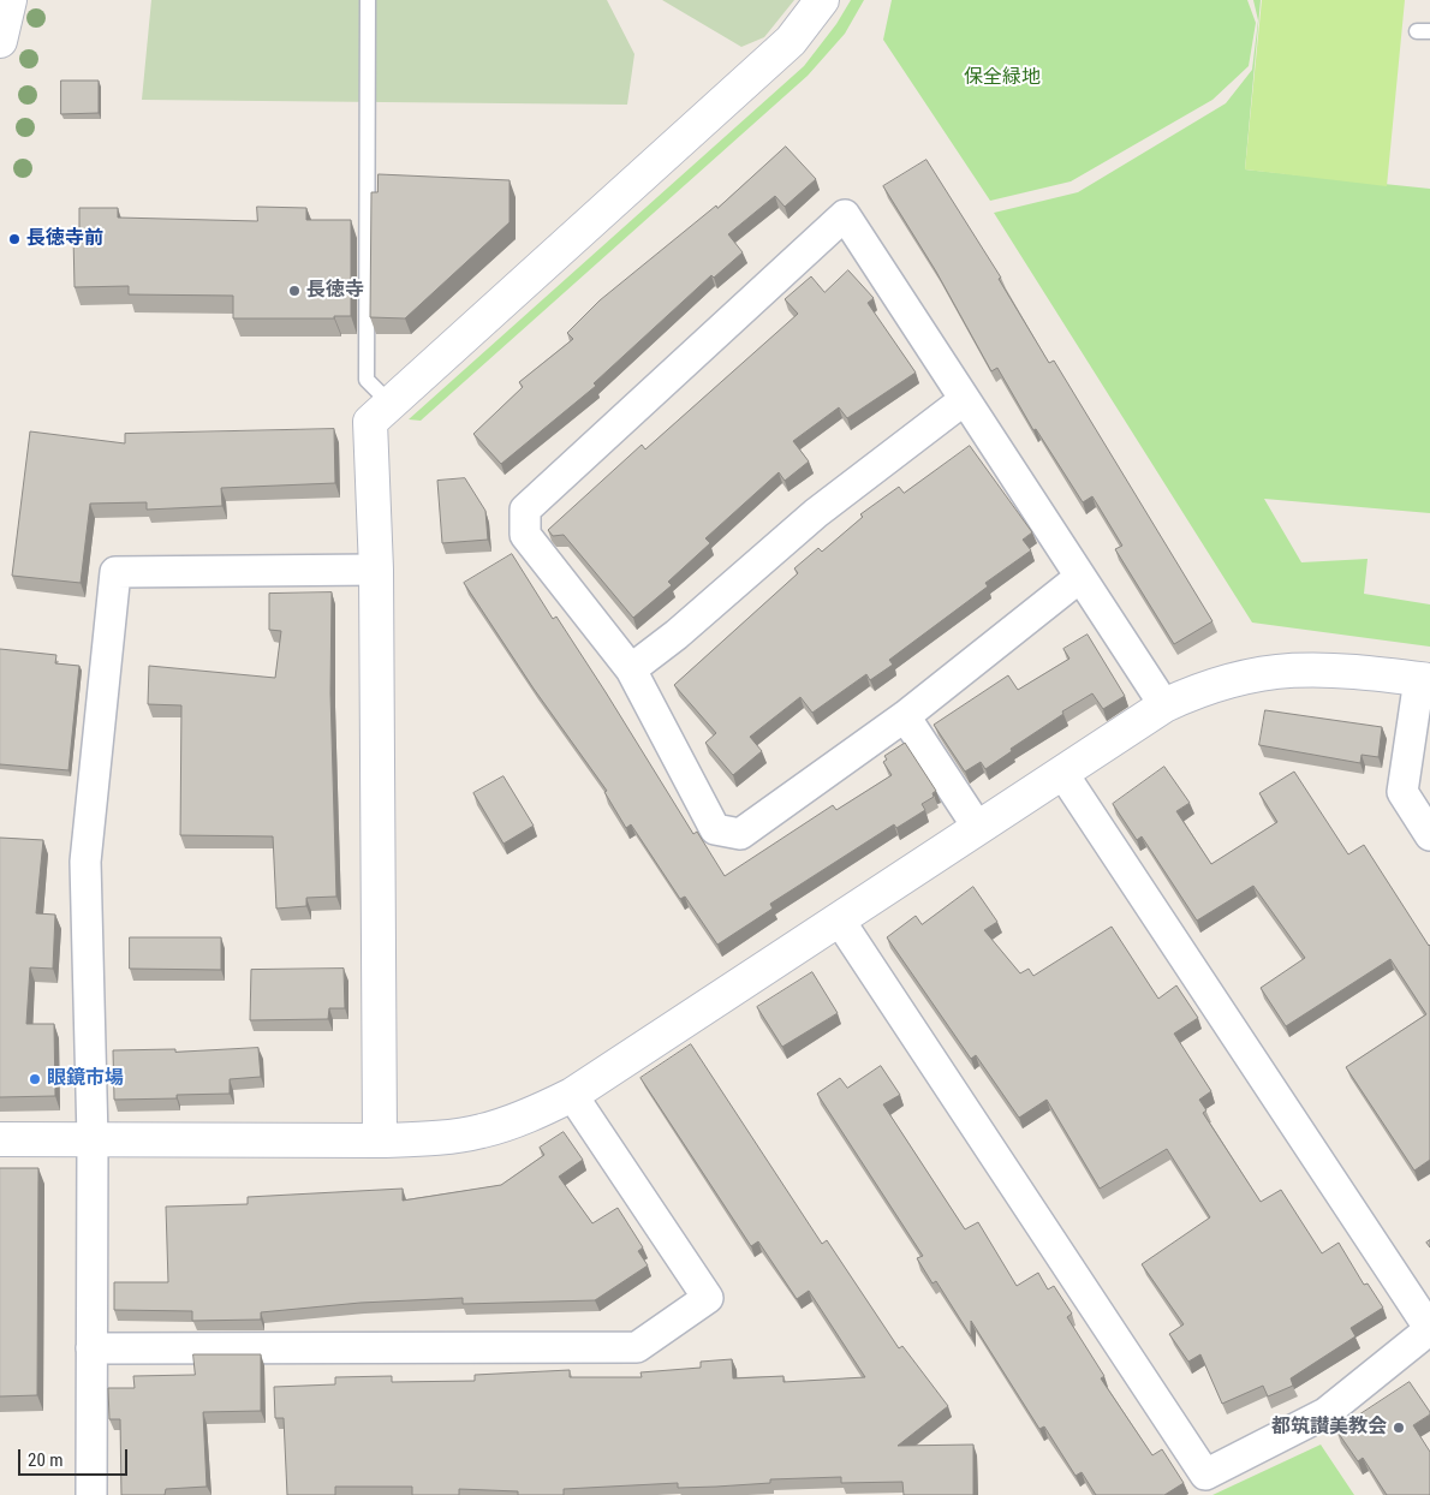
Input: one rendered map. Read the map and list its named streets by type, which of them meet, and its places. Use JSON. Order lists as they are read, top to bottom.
{
  "parks": ["保全緑地"],
  "places": [
    "長徳寺前",
    "長徳寺",
    "眼鏡市場",
    "都筑讃美教会"
  ],
  "scale_bar": "20 m"
}
